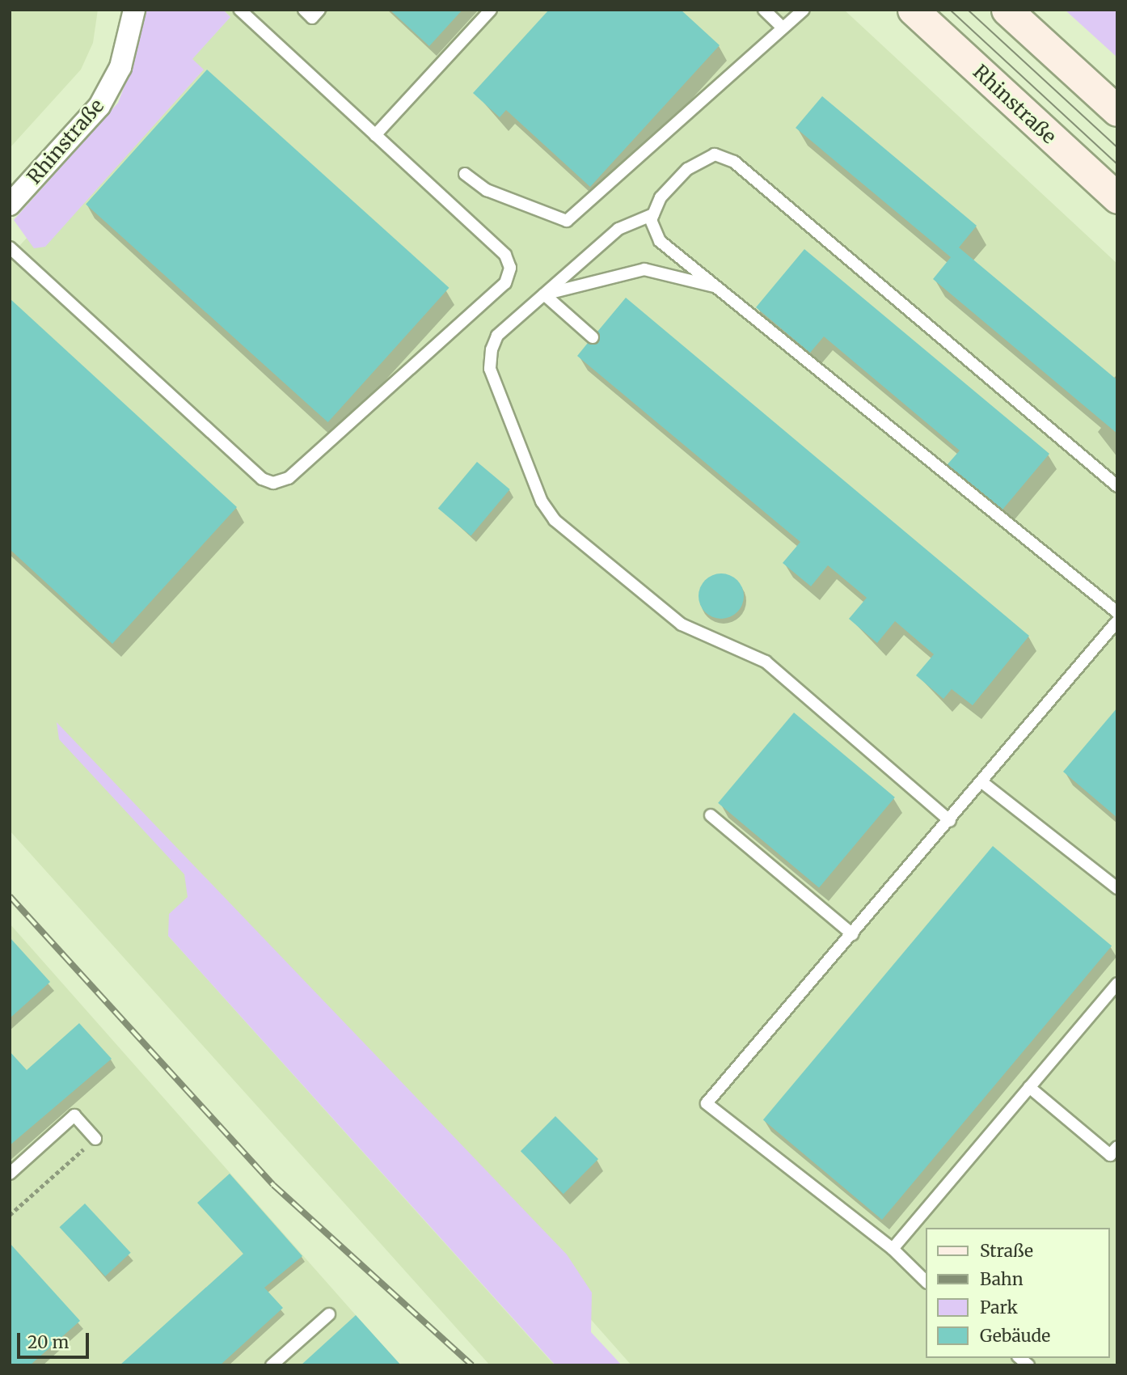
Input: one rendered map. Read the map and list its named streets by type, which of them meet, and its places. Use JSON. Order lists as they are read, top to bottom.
{
  "streets": {
    "main road": ["Rhinstraße"]
  },
  "legend": [
    "Straße",
    "Bahn",
    "Park",
    "Gebäude"
  ],
  "scale_bar": "20 m"
}
